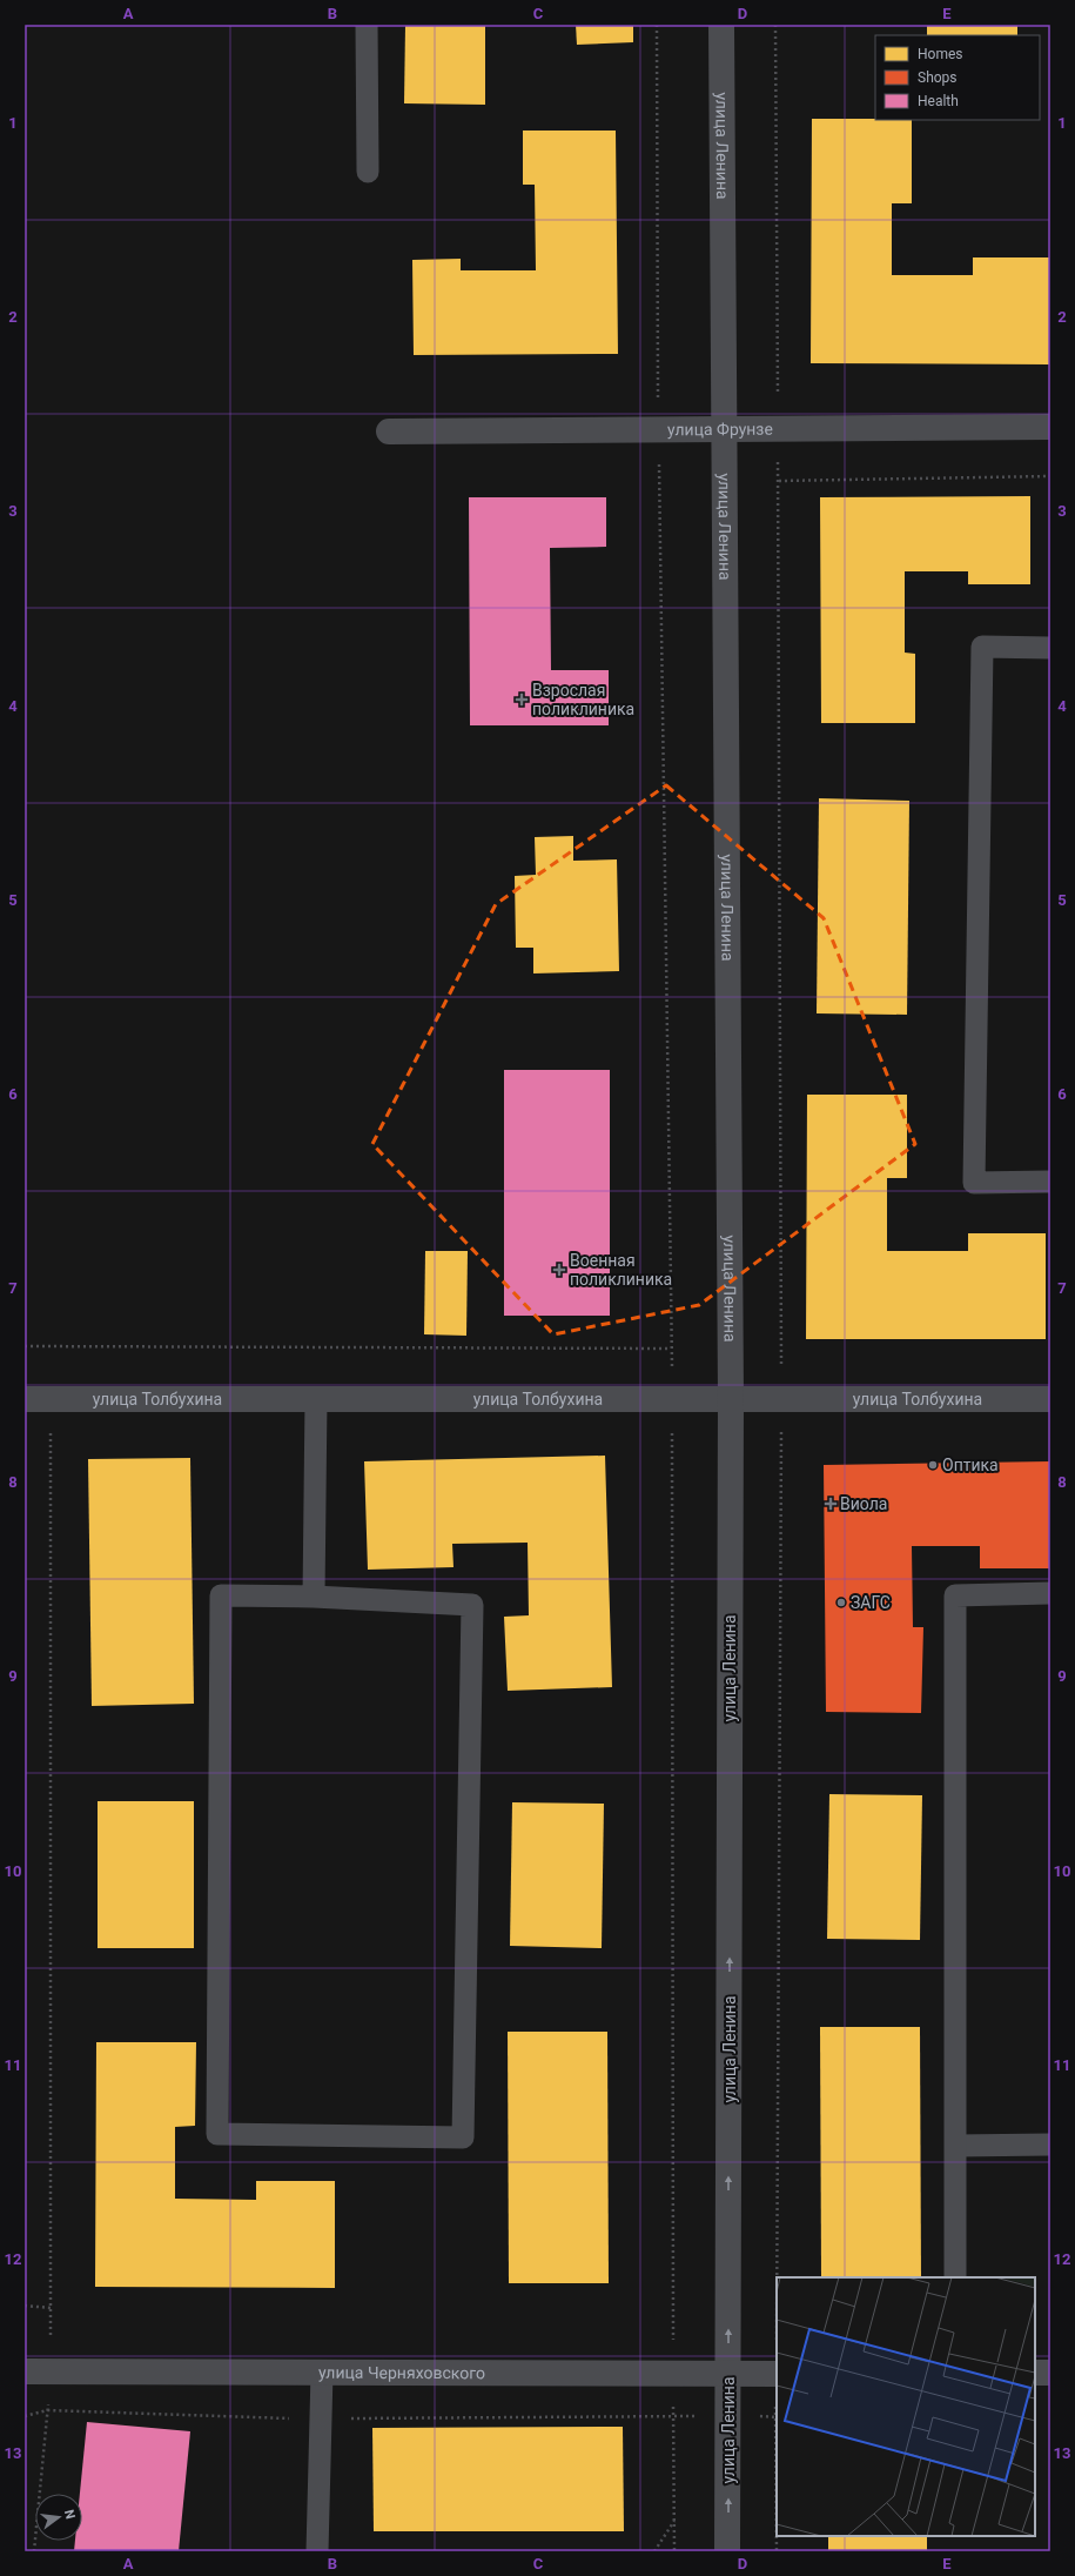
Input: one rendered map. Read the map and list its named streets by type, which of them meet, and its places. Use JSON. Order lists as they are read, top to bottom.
{
  "streets": {
    "street": [
      "улица Ленина",
      "улица Фрунзе",
      "улица Толбухина",
      "улица Черняховского"
    ]
  },
  "crossings": [
    ["улица Ленина", "улица Фрунзе"],
    ["улица Ленина", "улица Толбухина"],
    ["улица Ленина", "улица Черняховского"]
  ],
  "one_way": ["улица Ленина"],
  "places": {
    "health": ["Взрослая поликлиника", "Военная поликлиника", "Виола"],
    "other": ["Оптика", "ЗАГС"]
  },
  "legend": ["Homes", "Shops", "Health"],
  "north": "right",
  "grid": {
    "columns": [
      "A",
      "B",
      "C",
      "D",
      "E"
    ],
    "rows": [
      "1",
      "2",
      "3",
      "4",
      "5",
      "6",
      "7",
      "8",
      "9",
      "10",
      "11",
      "12",
      "13"
    ]
  }
}
